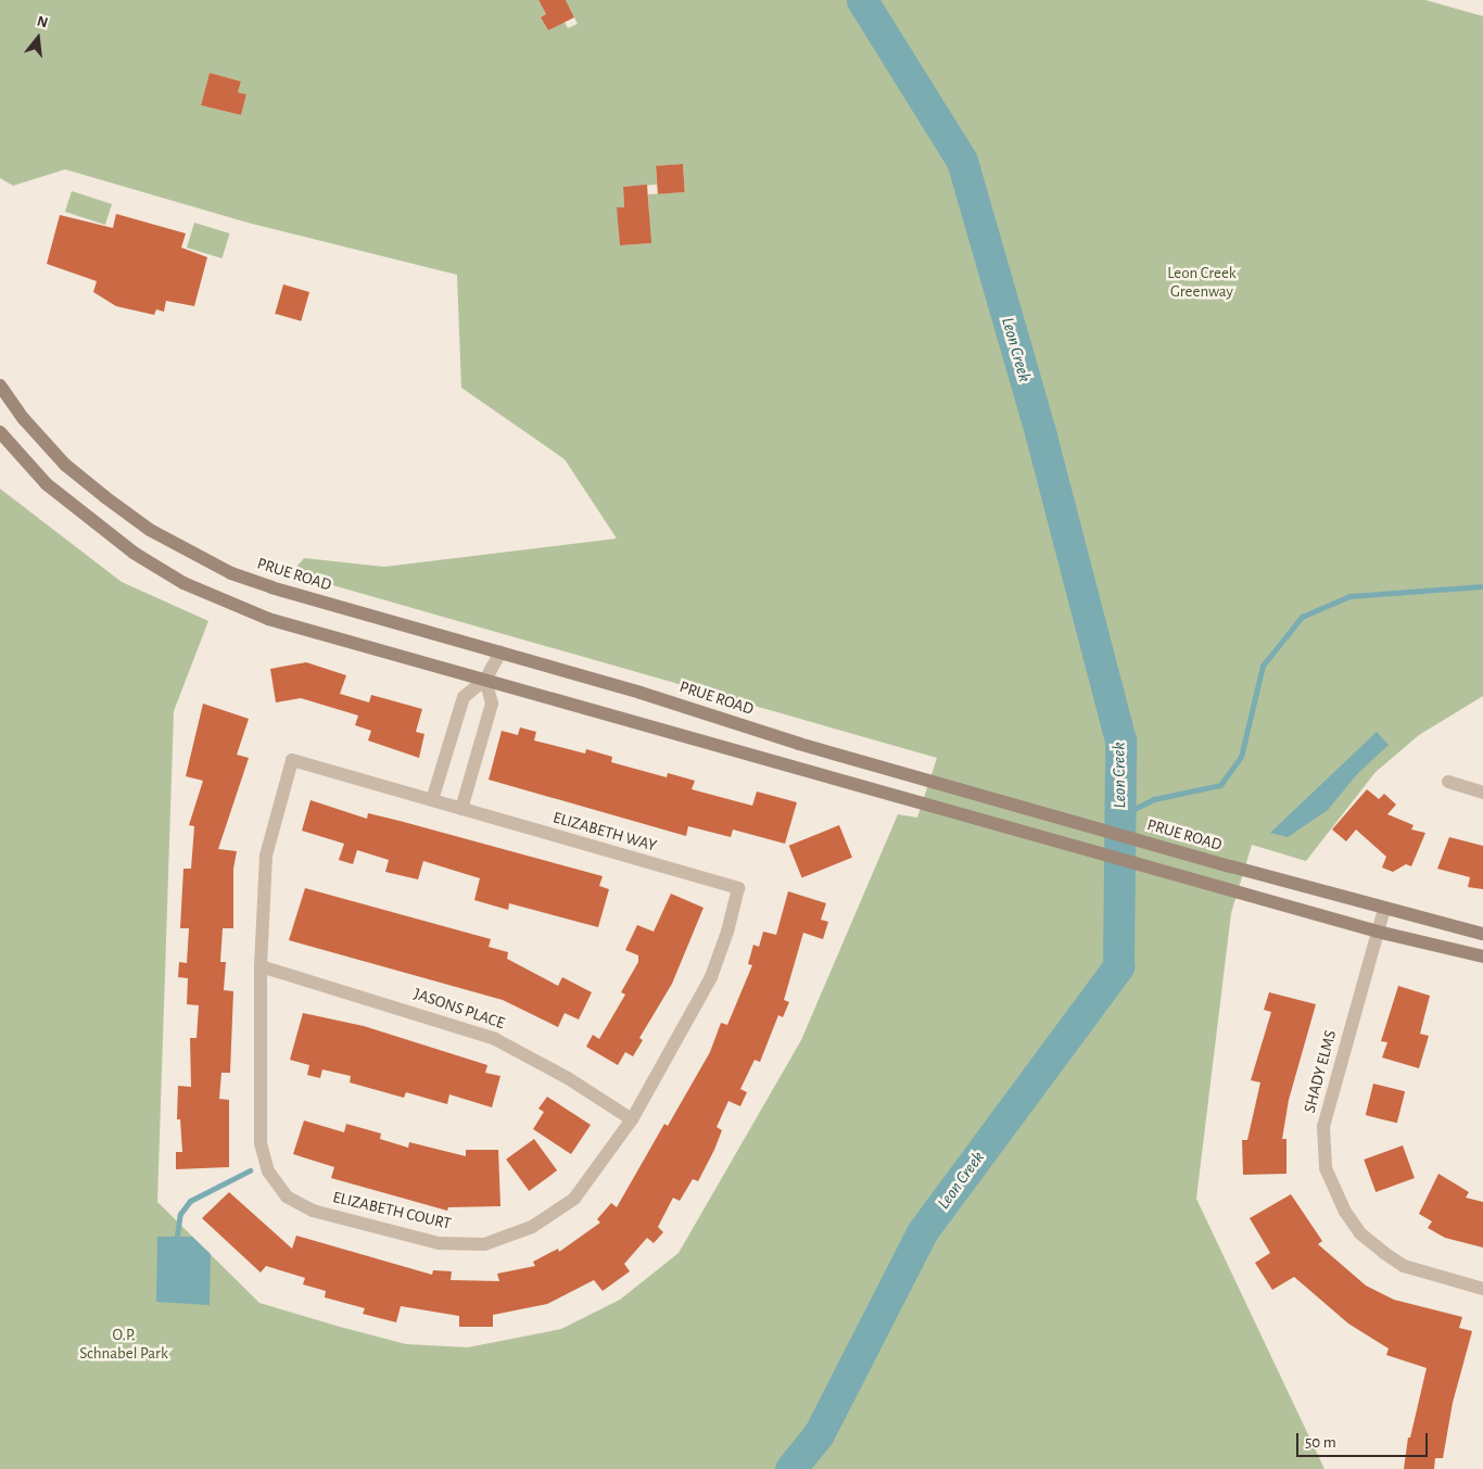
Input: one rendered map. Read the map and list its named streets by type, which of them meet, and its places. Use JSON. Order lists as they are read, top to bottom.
{
  "streets": {
    "main road": ["PRUE ROAD"],
    "street": [
      "ELIZABETH WAY",
      "JASONS PLACE",
      "SHADY ELMS",
      "ELIZABETH COURT"
    ]
  },
  "crossings": [
    ["PRUE ROAD", "SHADY ELMS"],
    ["ELIZABETH WAY", "ELIZABETH COURT"],
    ["JASONS PLACE", "ELIZABETH COURT"]
  ],
  "water": ["Leon Creek"],
  "parks": ["Leon Creek Greenway", "O.P. Schnabel Park"],
  "scale_bar": "50 m",
  "north": "top"
}
